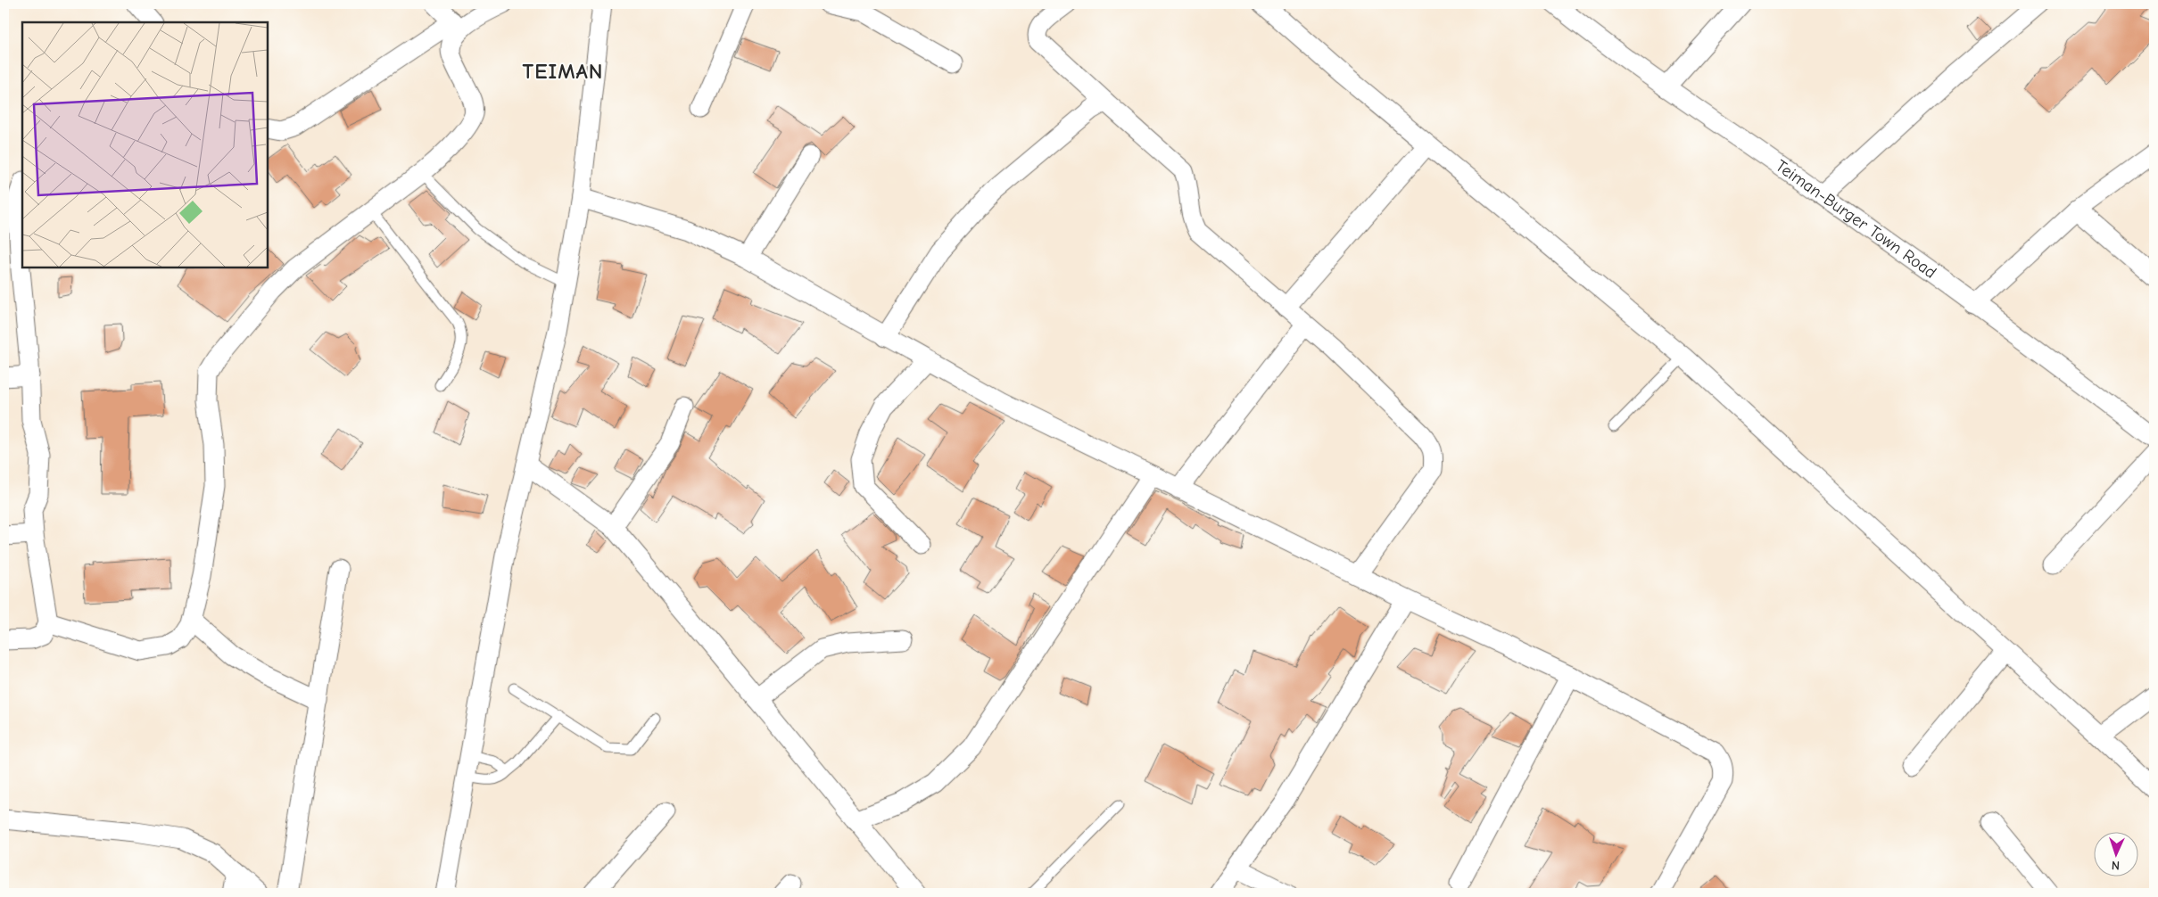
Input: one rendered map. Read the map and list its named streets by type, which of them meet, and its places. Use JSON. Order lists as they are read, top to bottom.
{
  "streets": {
    "street": ["Teiman-Burger Town Road"]
  },
  "districts": ["TEIMAN"],
  "north": "bottom"
}
